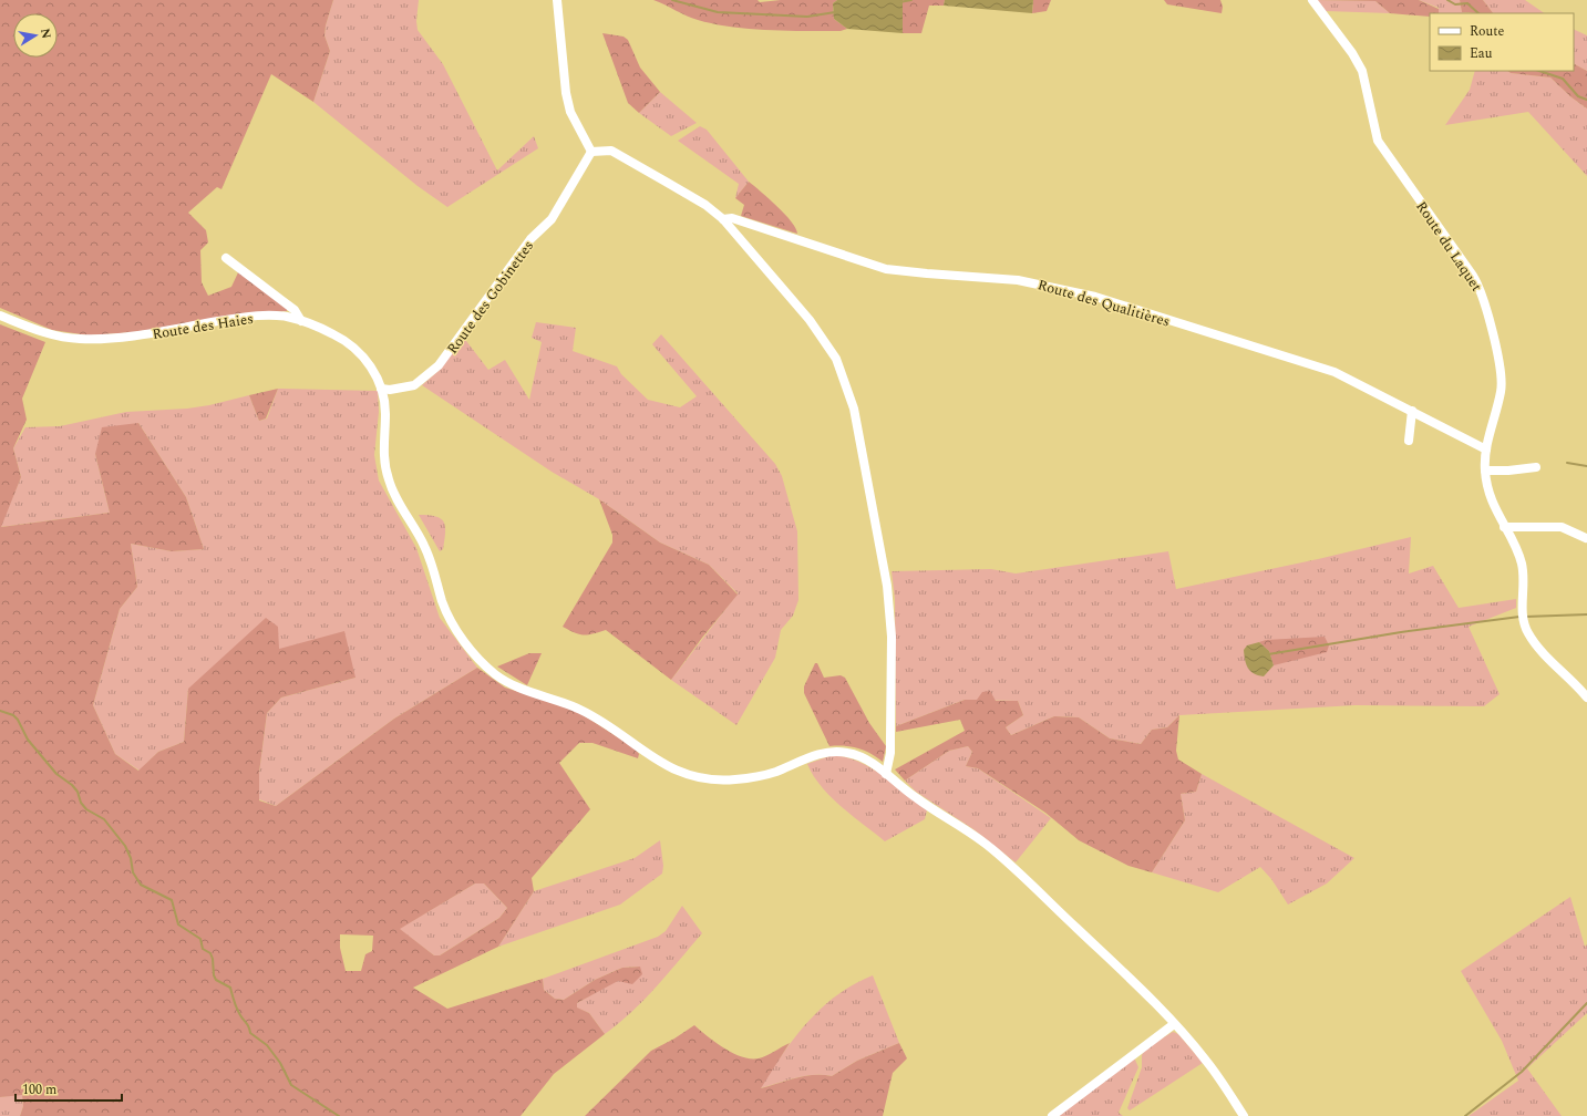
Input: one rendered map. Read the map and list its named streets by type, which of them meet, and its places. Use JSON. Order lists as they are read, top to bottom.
{
  "streets": {
    "street": [
      "Route du Laquet",
      "Route des Gobinettes",
      "Route des Qualitières",
      "Route des Haies"
    ]
  },
  "crossings": [
    ["Route du Laquet", "Route des Qualitières"],
    ["Route des Gobinettes", "Route des Qualitières"],
    ["Route des Gobinettes", "Route des Haies"]
  ],
  "legend": ["Route", "Eau"],
  "scale_bar": "100 m",
  "north": "right"
}
